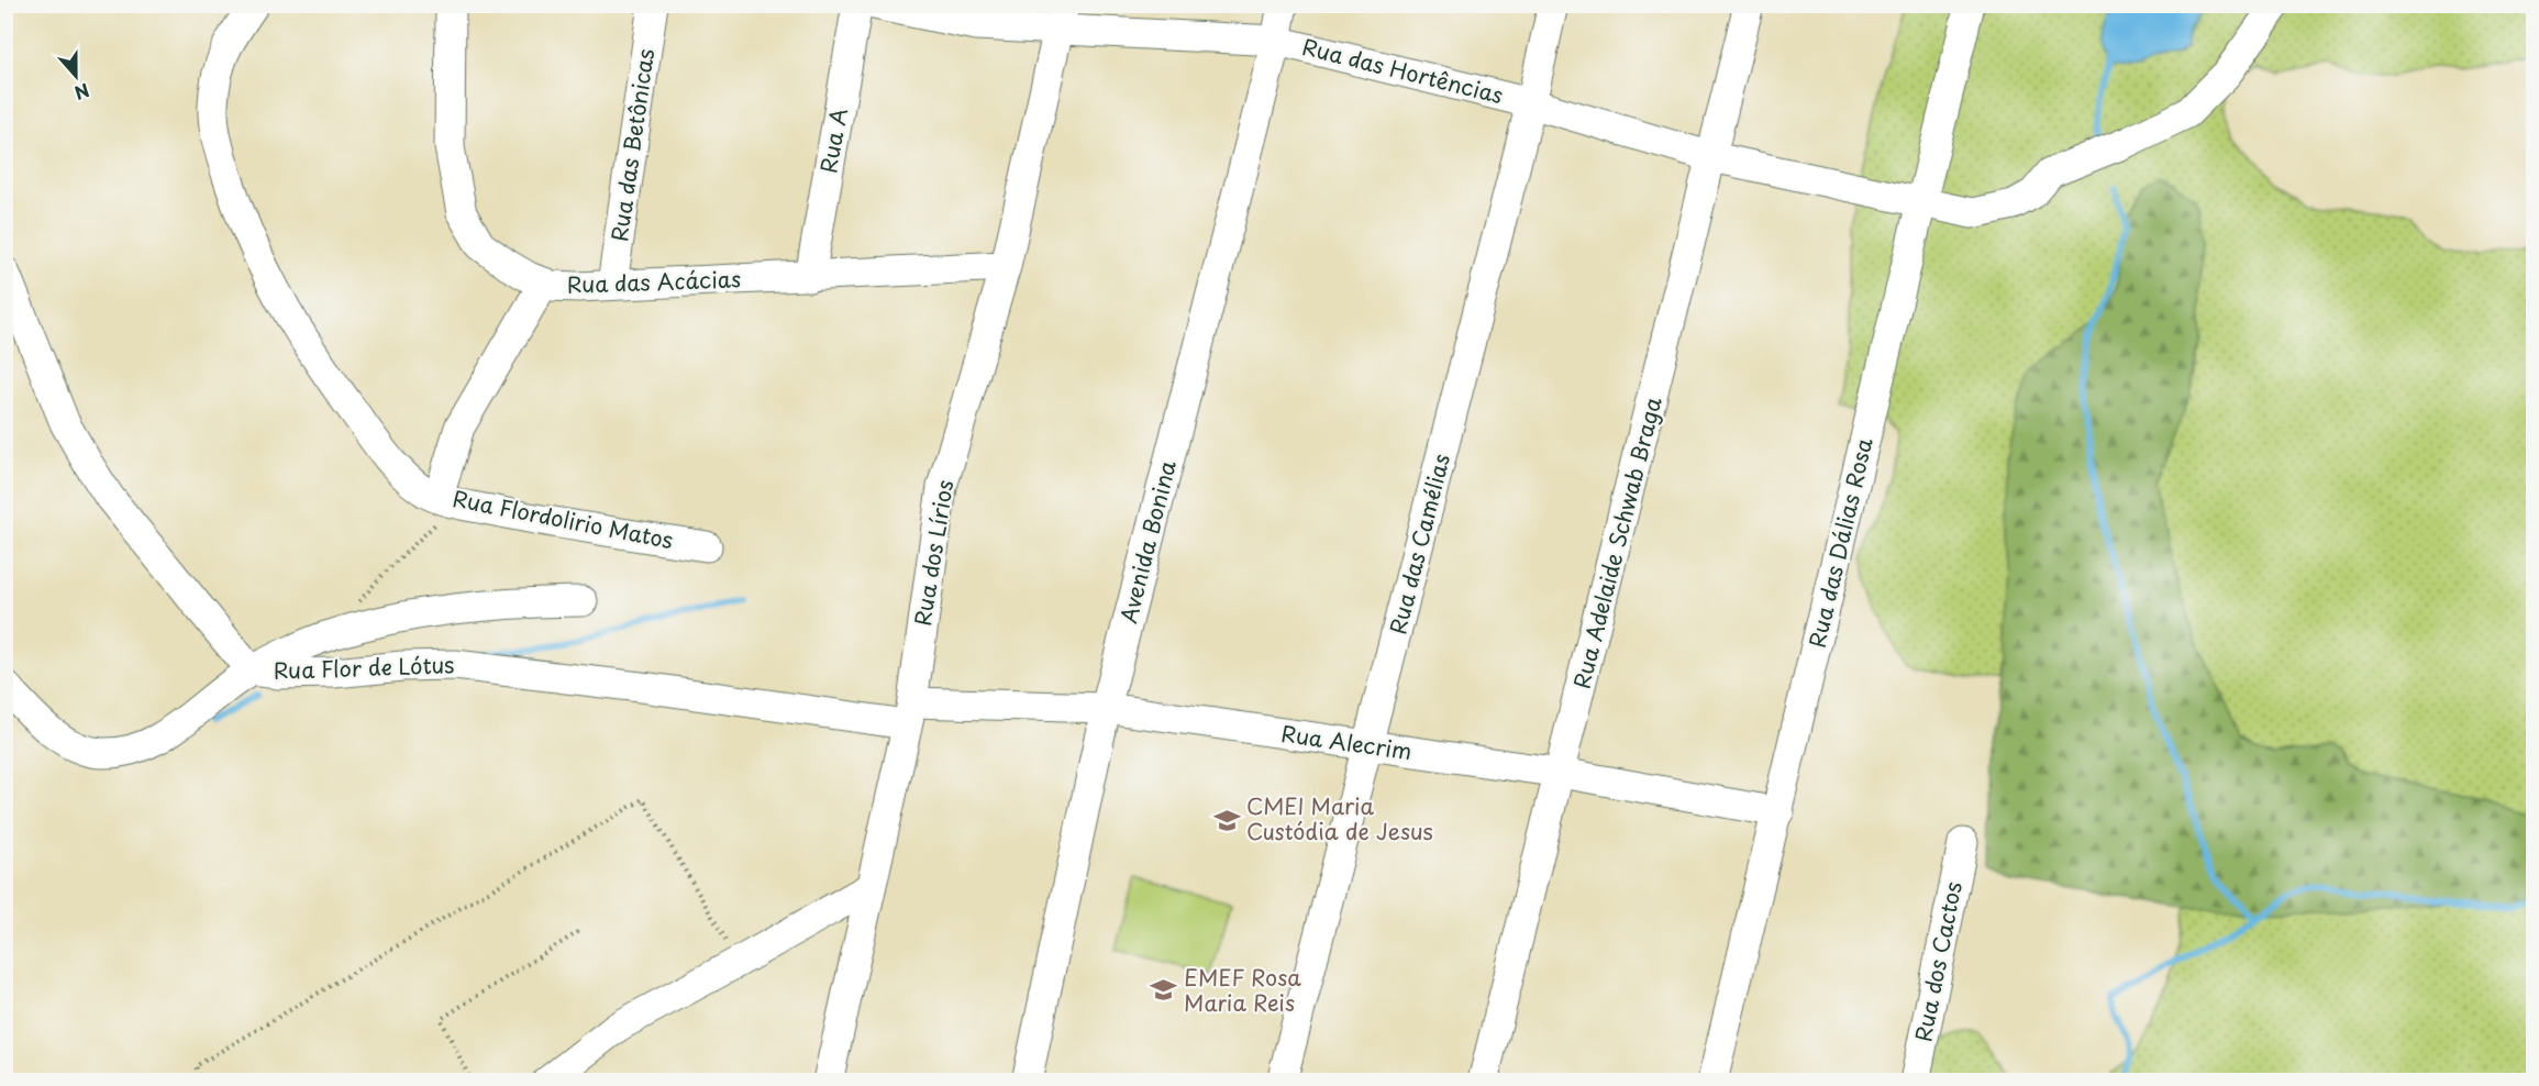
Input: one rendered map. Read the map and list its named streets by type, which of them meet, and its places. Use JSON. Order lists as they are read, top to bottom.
{
  "streets": {
    "street": [
      "Rua das Hortências",
      "Rua A",
      "Rua das Betônicas",
      "Rua das Acácias",
      "Rua Flordolirio Matos",
      "Avenida Bonina",
      "Rua Adelaide Schwab Braga",
      "Rua das Dálias Rosa",
      "Rua das Camélias",
      "Rua dos Lírios",
      "Rua Flor de Lótus",
      "Rua Alecrim",
      "Rua dos Cactos"
    ]
  },
  "crossings": [
    ["Rua das Hortências", "Avenida Bonina"],
    ["Rua das Hortências", "Rua Adelaide Schwab Braga"],
    ["Rua das Hortências", "Rua das Dálias Rosa"],
    ["Rua das Hortências", "Rua das Camélias"],
    ["Rua das Hortências", "Rua dos Lírios"],
    ["Rua A", "Rua das Acácias"],
    ["Rua das Betônicas", "Rua das Acácias"],
    ["Rua das Acácias", "Rua dos Lírios"],
    ["Avenida Bonina", "Rua Alecrim"],
    ["Rua Adelaide Schwab Braga", "Rua Alecrim"],
    ["Rua das Dálias Rosa", "Rua Alecrim"],
    ["Rua das Camélias", "Rua Alecrim"],
    ["Rua dos Lírios", "Rua Flor de Lótus"],
    ["Rua dos Lírios", "Rua Alecrim"],
    ["Rua Flor de Lótus", "Rua Alecrim"]
  ],
  "places": {
    "school or university": ["CMEI Maria Custódia de Jesus", "EMEF Rosa Maria Reis"]
  },
  "north": "bottom"
}
